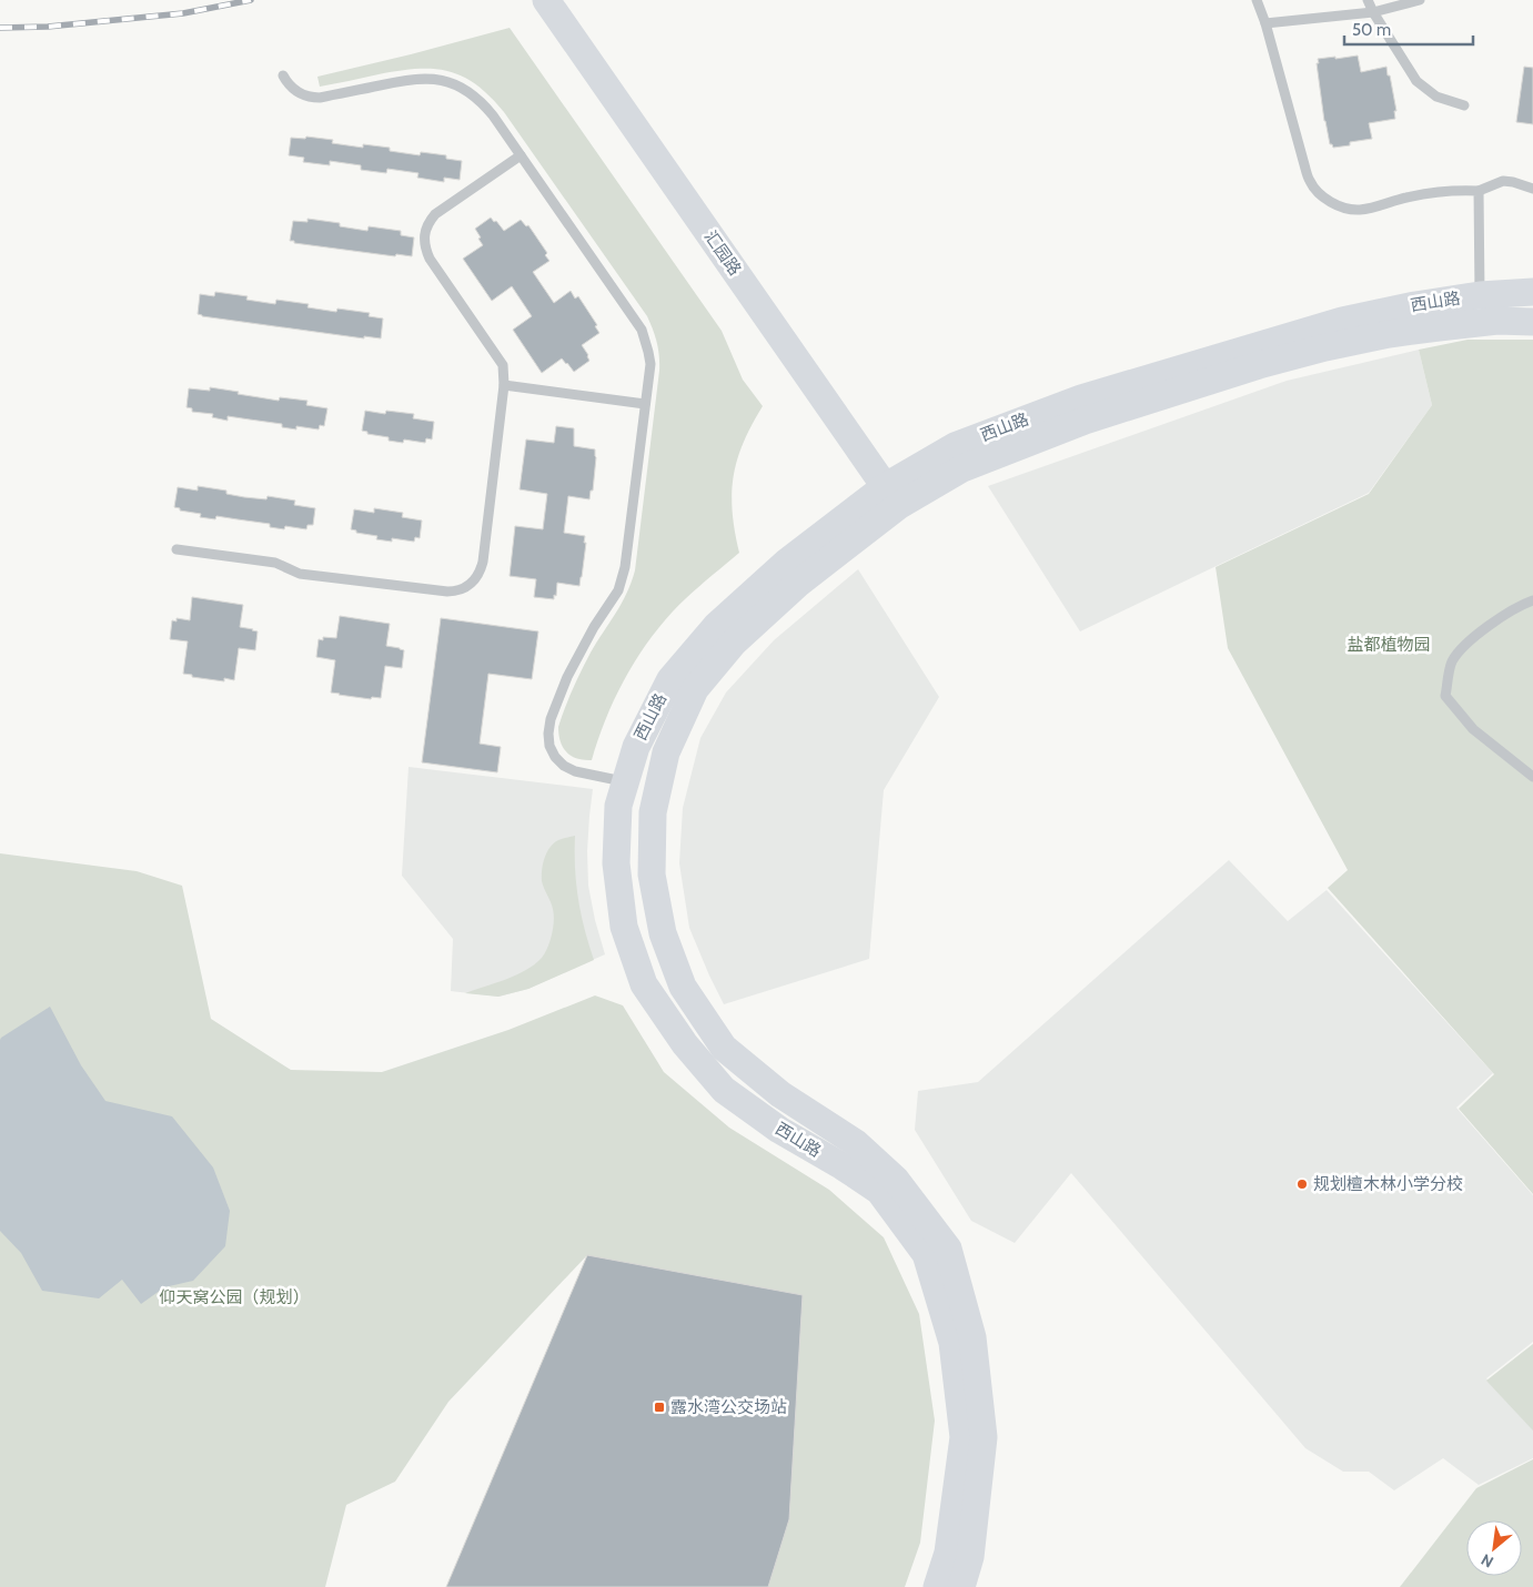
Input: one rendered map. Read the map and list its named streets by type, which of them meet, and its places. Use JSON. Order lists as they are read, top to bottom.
{
  "streets": {
    "main road": ["汇园路", "西山路"]
  },
  "crossings": [
    ["汇园路", "西山路"]
  ],
  "parks": ["盐都植物园", "仰天窝公园（规划）"],
  "places": {
    "other": ["规划檀木林小学分校"],
    "transit": ["露水湾公交场站"]
  },
  "scale_bar": "50 m",
  "north": "bottom left"
}
